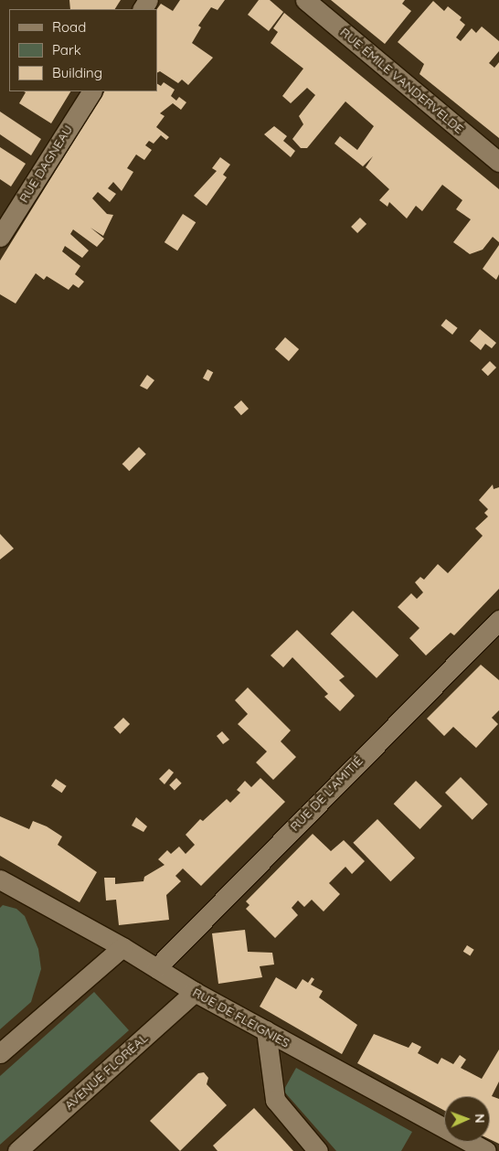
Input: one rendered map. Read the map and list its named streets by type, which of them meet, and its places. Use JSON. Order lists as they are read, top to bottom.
{
  "streets": {
    "street": [
      "RUE ÉMILE VANDERVELDE",
      "RUE DAGNEAU",
      "RUE DE L'AMITIÉ",
      "RUE DE FLEIGNIES",
      "AVENUE FLORÉAL"
    ]
  },
  "crossings": [
    ["RUE DE L'AMITIÉ", "RUE DE FLEIGNIES"],
    ["RUE DE FLEIGNIES", "AVENUE FLORÉAL"]
  ],
  "legend": ["Road", "Park", "Building"],
  "north": "right"
}
